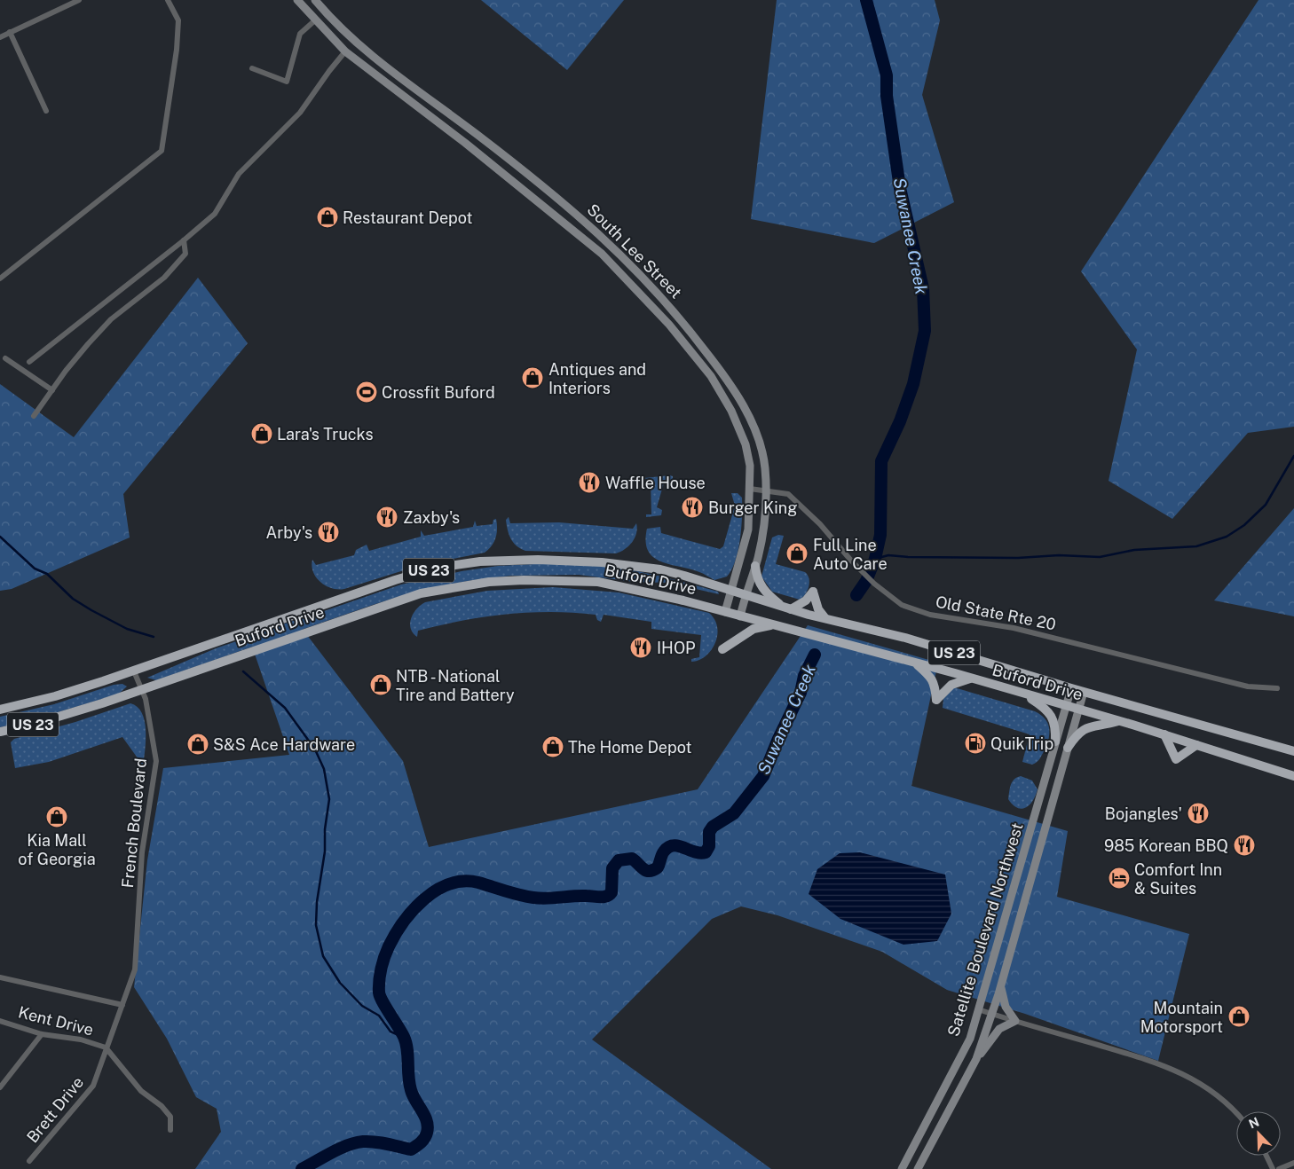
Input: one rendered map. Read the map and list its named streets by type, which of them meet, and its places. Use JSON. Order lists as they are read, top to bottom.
{
  "streets": {
    "highway": ["US 23", "Buford Drive"],
    "main road": ["South Lee Street", "Satellite Boulevard Northwest"],
    "street": [
      "Old State Rte 20",
      "French Boulevard",
      "Kent Drive",
      "Brett Drive"
    ]
  },
  "crossings": [
    ["South Lee Street", "Buford Drive"],
    ["South Lee Street", "Old State Rte 20"],
    ["Buford Drive", "French Boulevard"],
    ["Buford Drive", "Satellite Boulevard Northwest"],
    ["French Boulevard", "Kent Drive"],
    ["French Boulevard", "Brett Drive"],
    ["Kent Drive", "Brett Drive"]
  ],
  "water": ["Suwanee Creek"],
  "places": {
    "shop": [
      "Restaurant Depot",
      "Antiques and Interiors",
      "Lara's Trucks",
      "Full Line Auto Care",
      "NTB - National Tire and Battery",
      "S&S Ace Hardware",
      "The Home Depot",
      "Kia Mall of Georgia",
      "Mountain Motorsport"
    ],
    "sports": ["Crossfit Buford"],
    "restaurant": [
      "Waffle House",
      "Burger King",
      "Zaxby's",
      "Arby's",
      "IHOP",
      "Bojangles'",
      "985 Korean BBQ"
    ],
    "fuel station": ["QuikTrip"],
    "hotel": ["Comfort Inn & Suites"]
  },
  "north": "top left"
}
